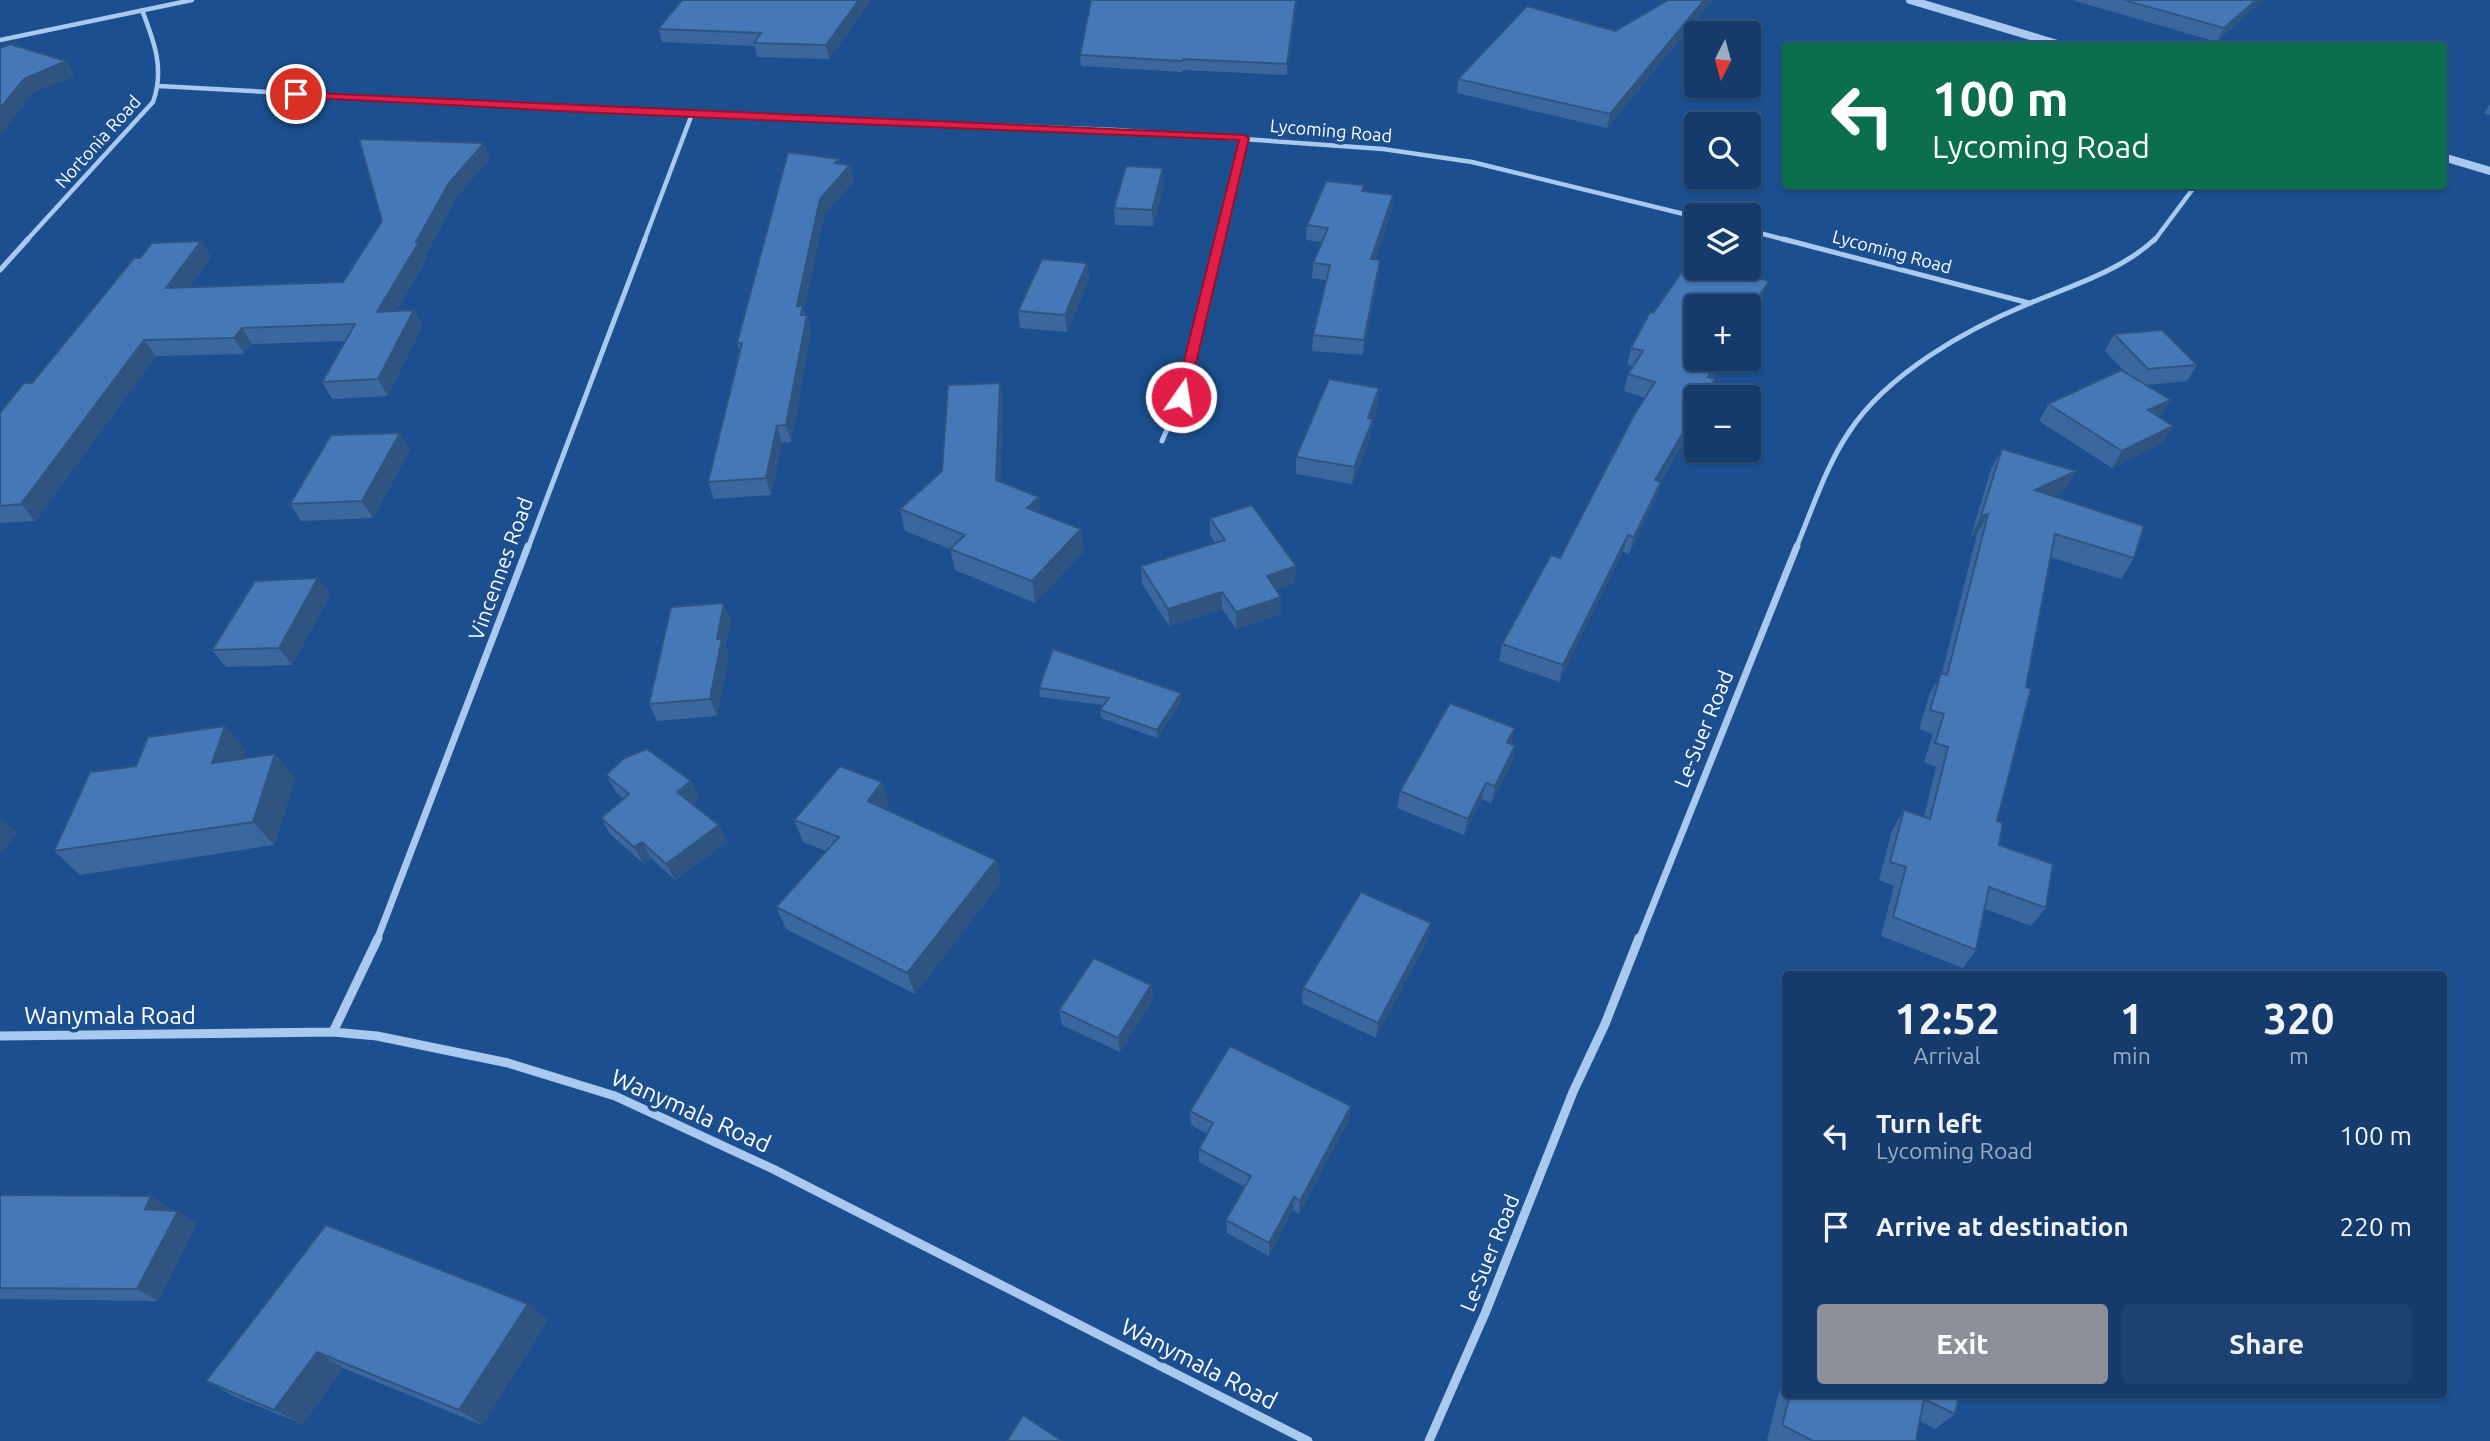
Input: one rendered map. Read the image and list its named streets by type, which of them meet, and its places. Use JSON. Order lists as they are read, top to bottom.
{
  "streets": {
    "street": [
      "Lycoming Road",
      "Nortonia Road",
      "Vincennes Road",
      "Le-Suer Road",
      "Wanymala Road"
    ]
  },
  "crossings": [
    ["Lycoming Road", "Nortonia Road"],
    ["Lycoming Road", "Vincennes Road"],
    ["Lycoming Road", "Le-Suer Road"],
    ["Vincennes Road", "Wanymala Road"]
  ],
  "north": "bottom",
  "page": {
    "map_buttons": ["+", "−"],
    "turn": ["100 m", "Lycoming Road"],
    "eta": [
      "12:52",
      "Arrival",
      "1",
      "min",
      "320",
      "m"
    ],
    "list": [
      {
        "name": "Turn left",
        "note": "Lycoming Road",
        "value": "100 m"
      },
      {
        "name": "Arrive at destination",
        "value": "220 m"
      }
    ],
    "buttons": ["Exit", "Share"]
  }
}
